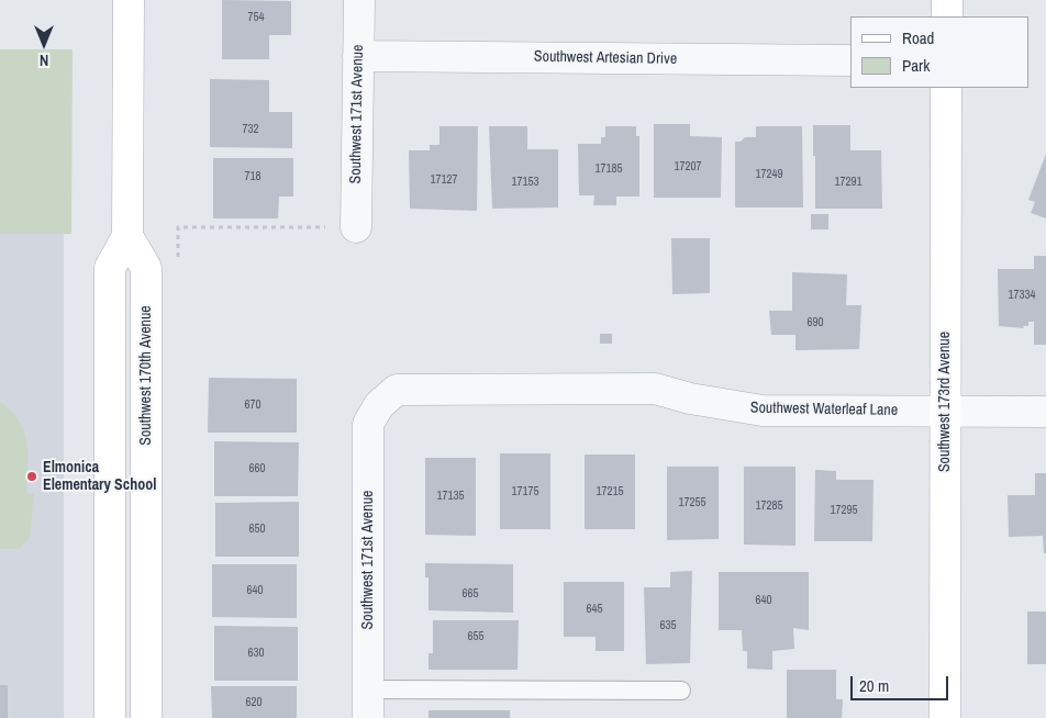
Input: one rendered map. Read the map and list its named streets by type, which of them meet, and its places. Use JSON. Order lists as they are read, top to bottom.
{
  "streets": {
    "main road": ["Southwest 170th Avenue", "Southwest 173rd Avenue"],
    "street": ["Southwest Artesian Drive", "Southwest 171st Avenue", "Southwest Waterleaf Lane"]
  },
  "crossings": [
    ["Southwest Artesian Drive", "Southwest 171st Avenue"],
    ["Southwest 171st Avenue", "Southwest Waterleaf Lane"],
    ["Southwest 173rd Avenue", "Southwest Waterleaf Lane"]
  ],
  "places": ["Elmonica Elementary School"],
  "house_numbers": [
    "754",
    "732",
    "17207",
    "17185",
    "17249",
    "718",
    "17127",
    "17153",
    "17291",
    "17334",
    "690",
    "670",
    "660",
    "17175",
    "17215",
    "17135",
    "17255",
    "17285",
    "17295",
    "650",
    "640",
    "665",
    "640",
    "645",
    "635",
    "655",
    "630",
    "620"
  ],
  "legend": ["Road", "Park"],
  "scale_bar": "20 m",
  "north": "bottom"
}
